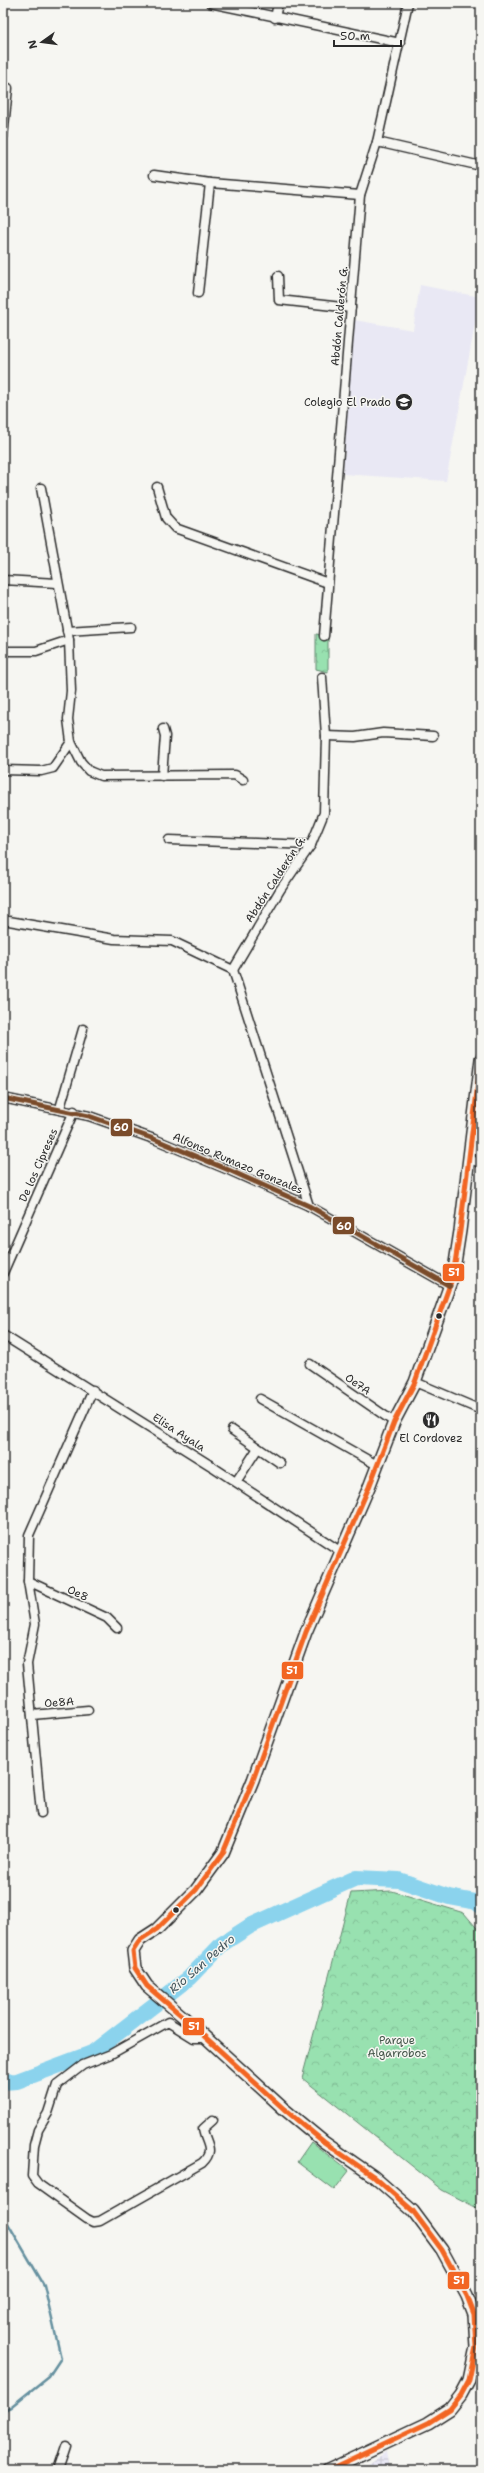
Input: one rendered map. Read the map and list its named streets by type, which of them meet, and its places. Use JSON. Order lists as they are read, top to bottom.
{
  "streets": {
    "street": [
      "Abdón Calderón G.",
      "Alfonso Rumazo Gonzales",
      "De los Cipreses",
      "Oe7A",
      "Elisa Ayala",
      "Oe8",
      "Oe8A"
    ]
  },
  "crossings": [
    ["Alfonso Rumazo Gonzales", "De los Cipreses"]
  ],
  "water": ["Río San Pedro"],
  "parks": ["Parque Algarrobos"],
  "places": {
    "school or university": ["Colegio El Prado"],
    "restaurant": ["El Cordovez"]
  },
  "lines": ["transit line 51", "transit line 60"],
  "scale_bar": "50 m",
  "north": "left"
}
